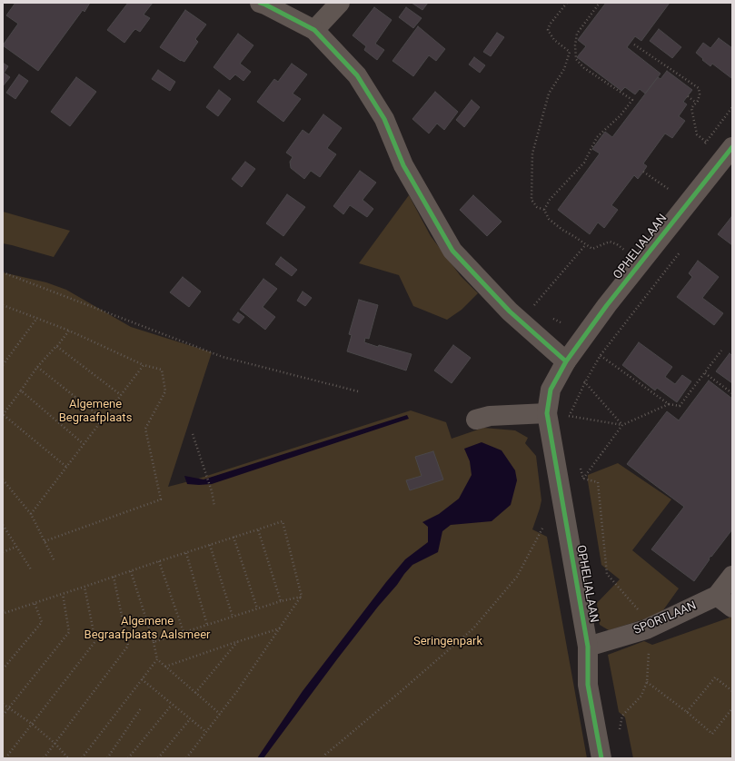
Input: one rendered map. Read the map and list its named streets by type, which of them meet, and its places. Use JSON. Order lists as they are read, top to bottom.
{
  "streets": {
    "street": ["OPHELIALAAN", "SPORTLAAN"]
  },
  "crossings": [
    ["OPHELIALAAN", "SPORTLAAN"]
  ],
  "parks": ["Algemene Begraafplaats", "Algemene Begraafplaats Aalsmeer", "Seringenpark"]
}
